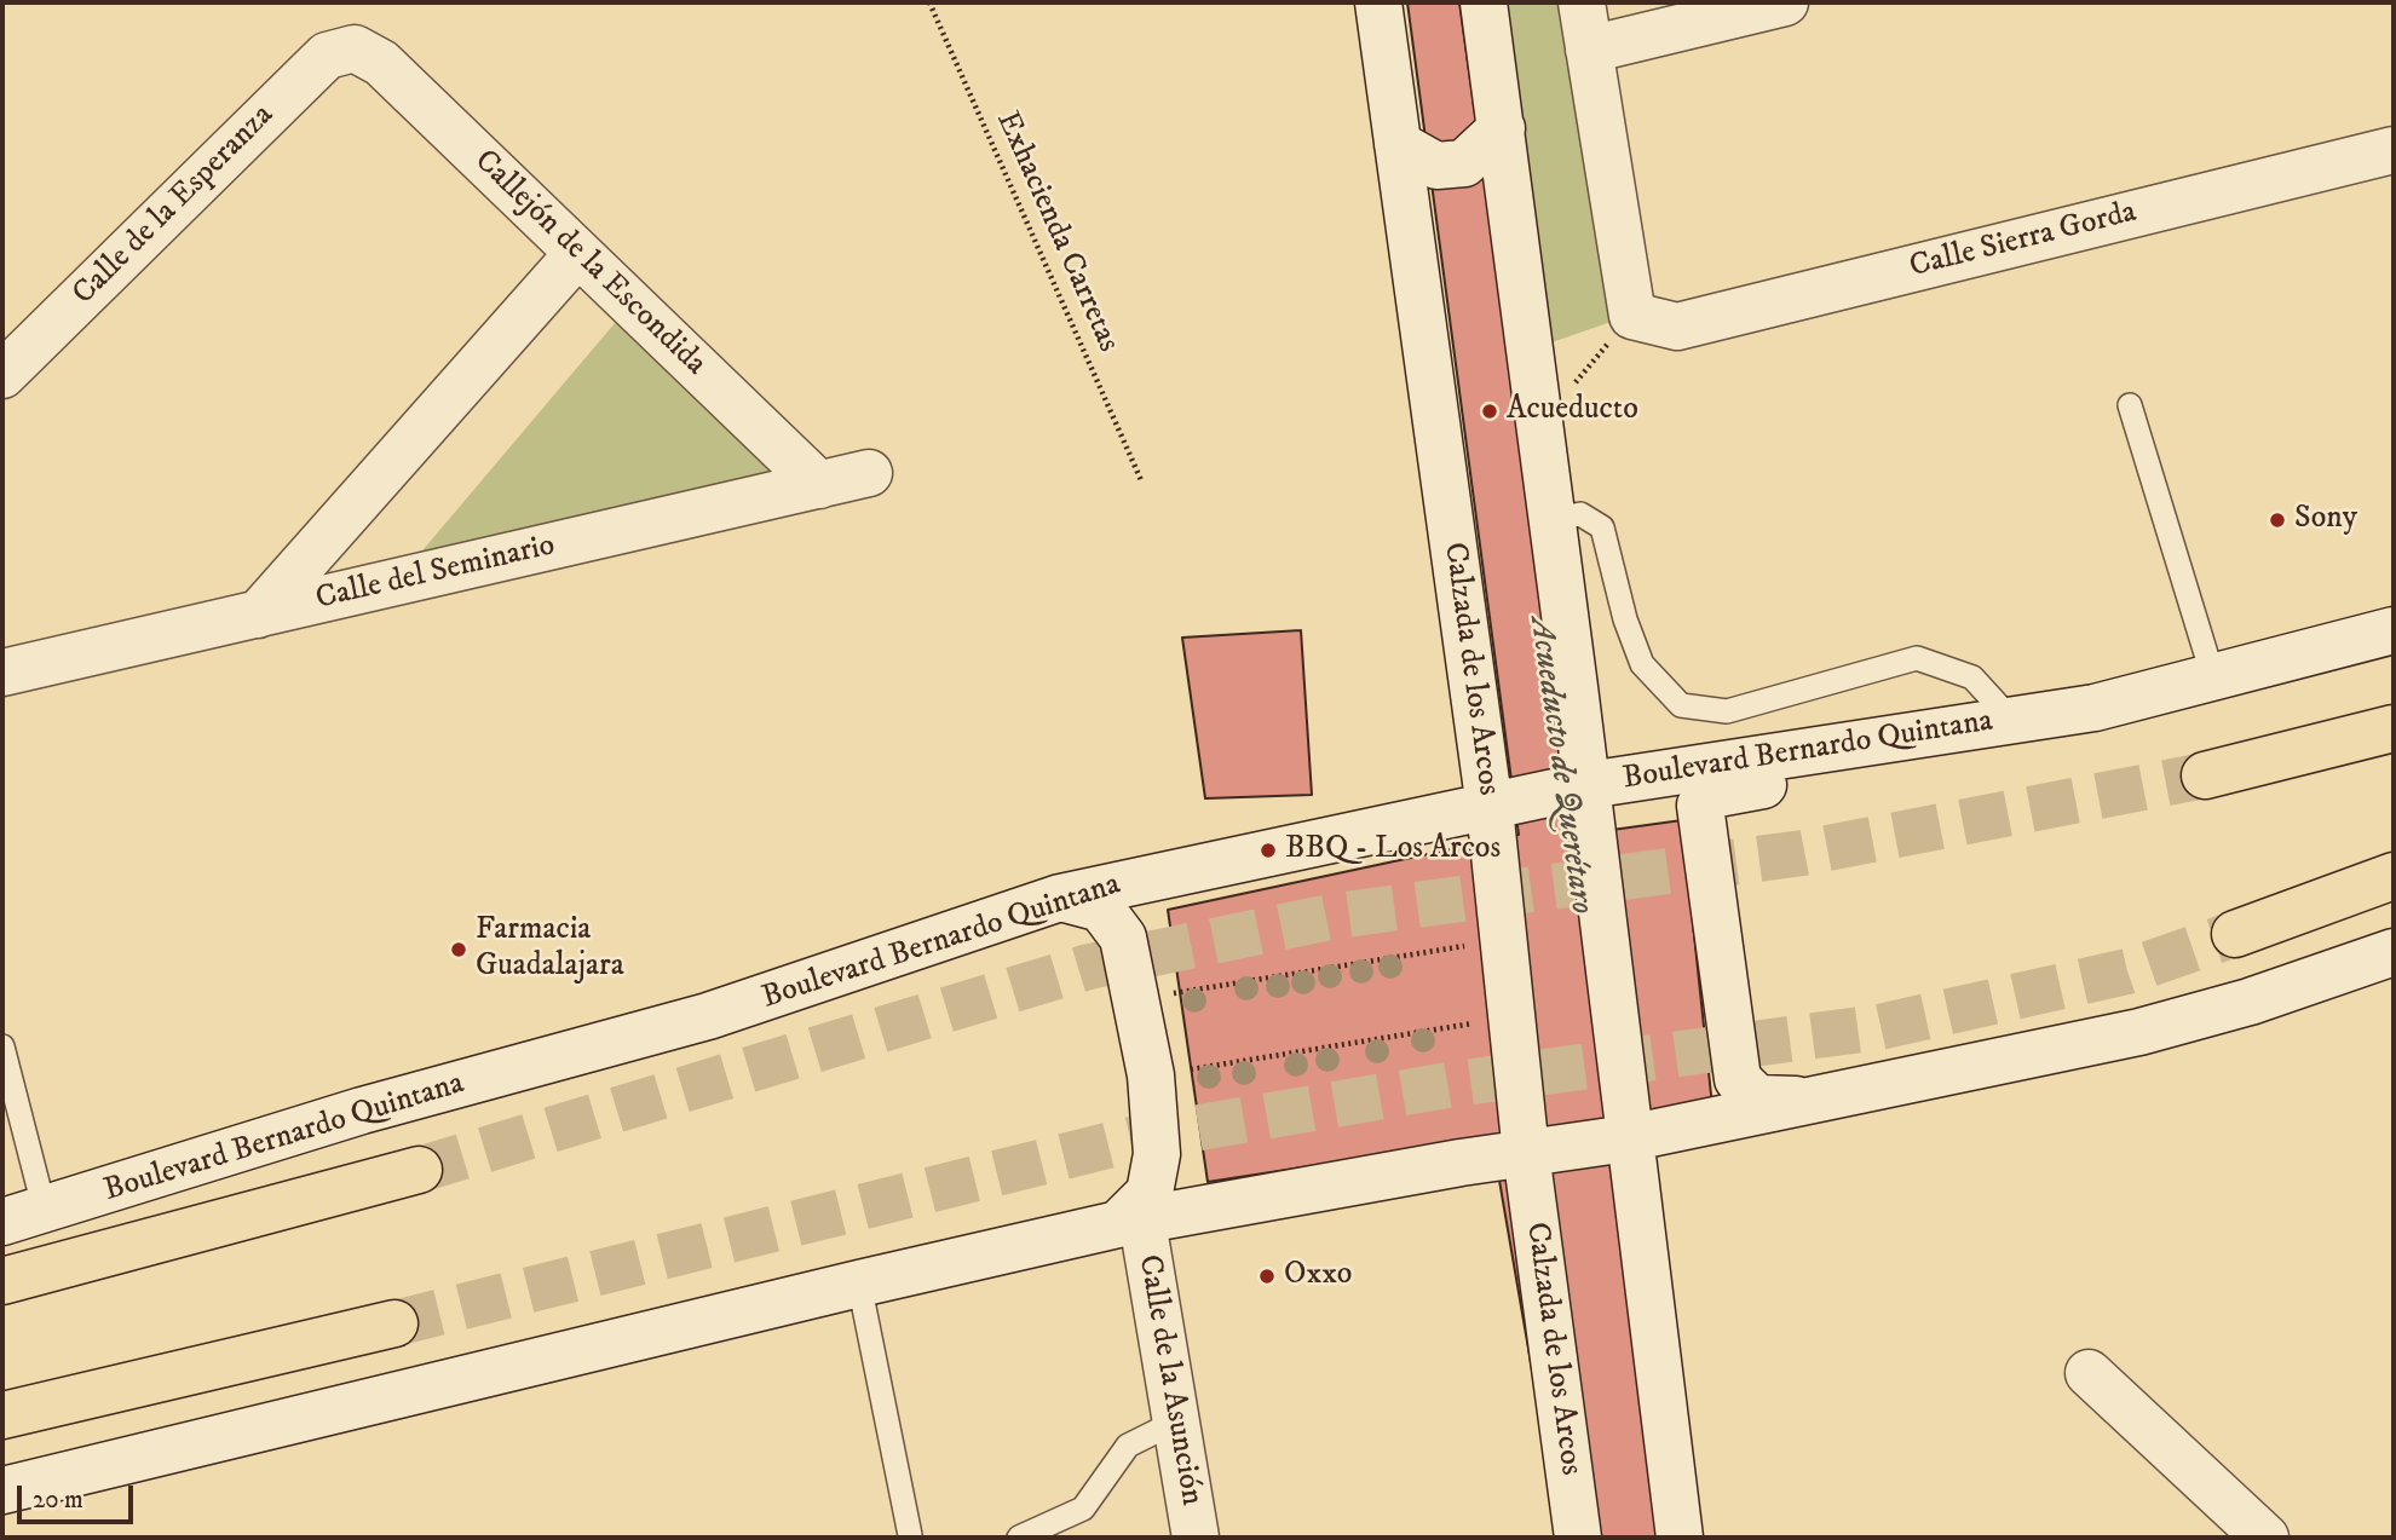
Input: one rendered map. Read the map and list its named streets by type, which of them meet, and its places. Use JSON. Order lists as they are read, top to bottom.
{
  "streets": {
    "highway": ["Boulevard Bernardo Quintana"],
    "main road": [
      "Calle de la Esperanza",
      "Calle Sierra Gorda",
      "Callejón de la Escondida",
      "Calle del Seminario",
      "Calzada de los Arcos",
      "Calle de la Asunción"
    ],
    "path": ["Exhacienda Carretas"]
  },
  "crossings": [
    ["Calle de la Esperanza", "Callejón de la Escondida"],
    ["Callejón de la Escondida", "Calle del Seminario"],
    ["Calzada de los Arcos", "Boulevard Bernardo Quintana"]
  ],
  "water": ["Acueducto de Querétaro"],
  "places": [
    "Acueducto",
    "Sony",
    "BBQ - Los Arcos",
    "Farmacia Guadalajara",
    "Oxxo"
  ],
  "scale_bar": "20 m"
}
